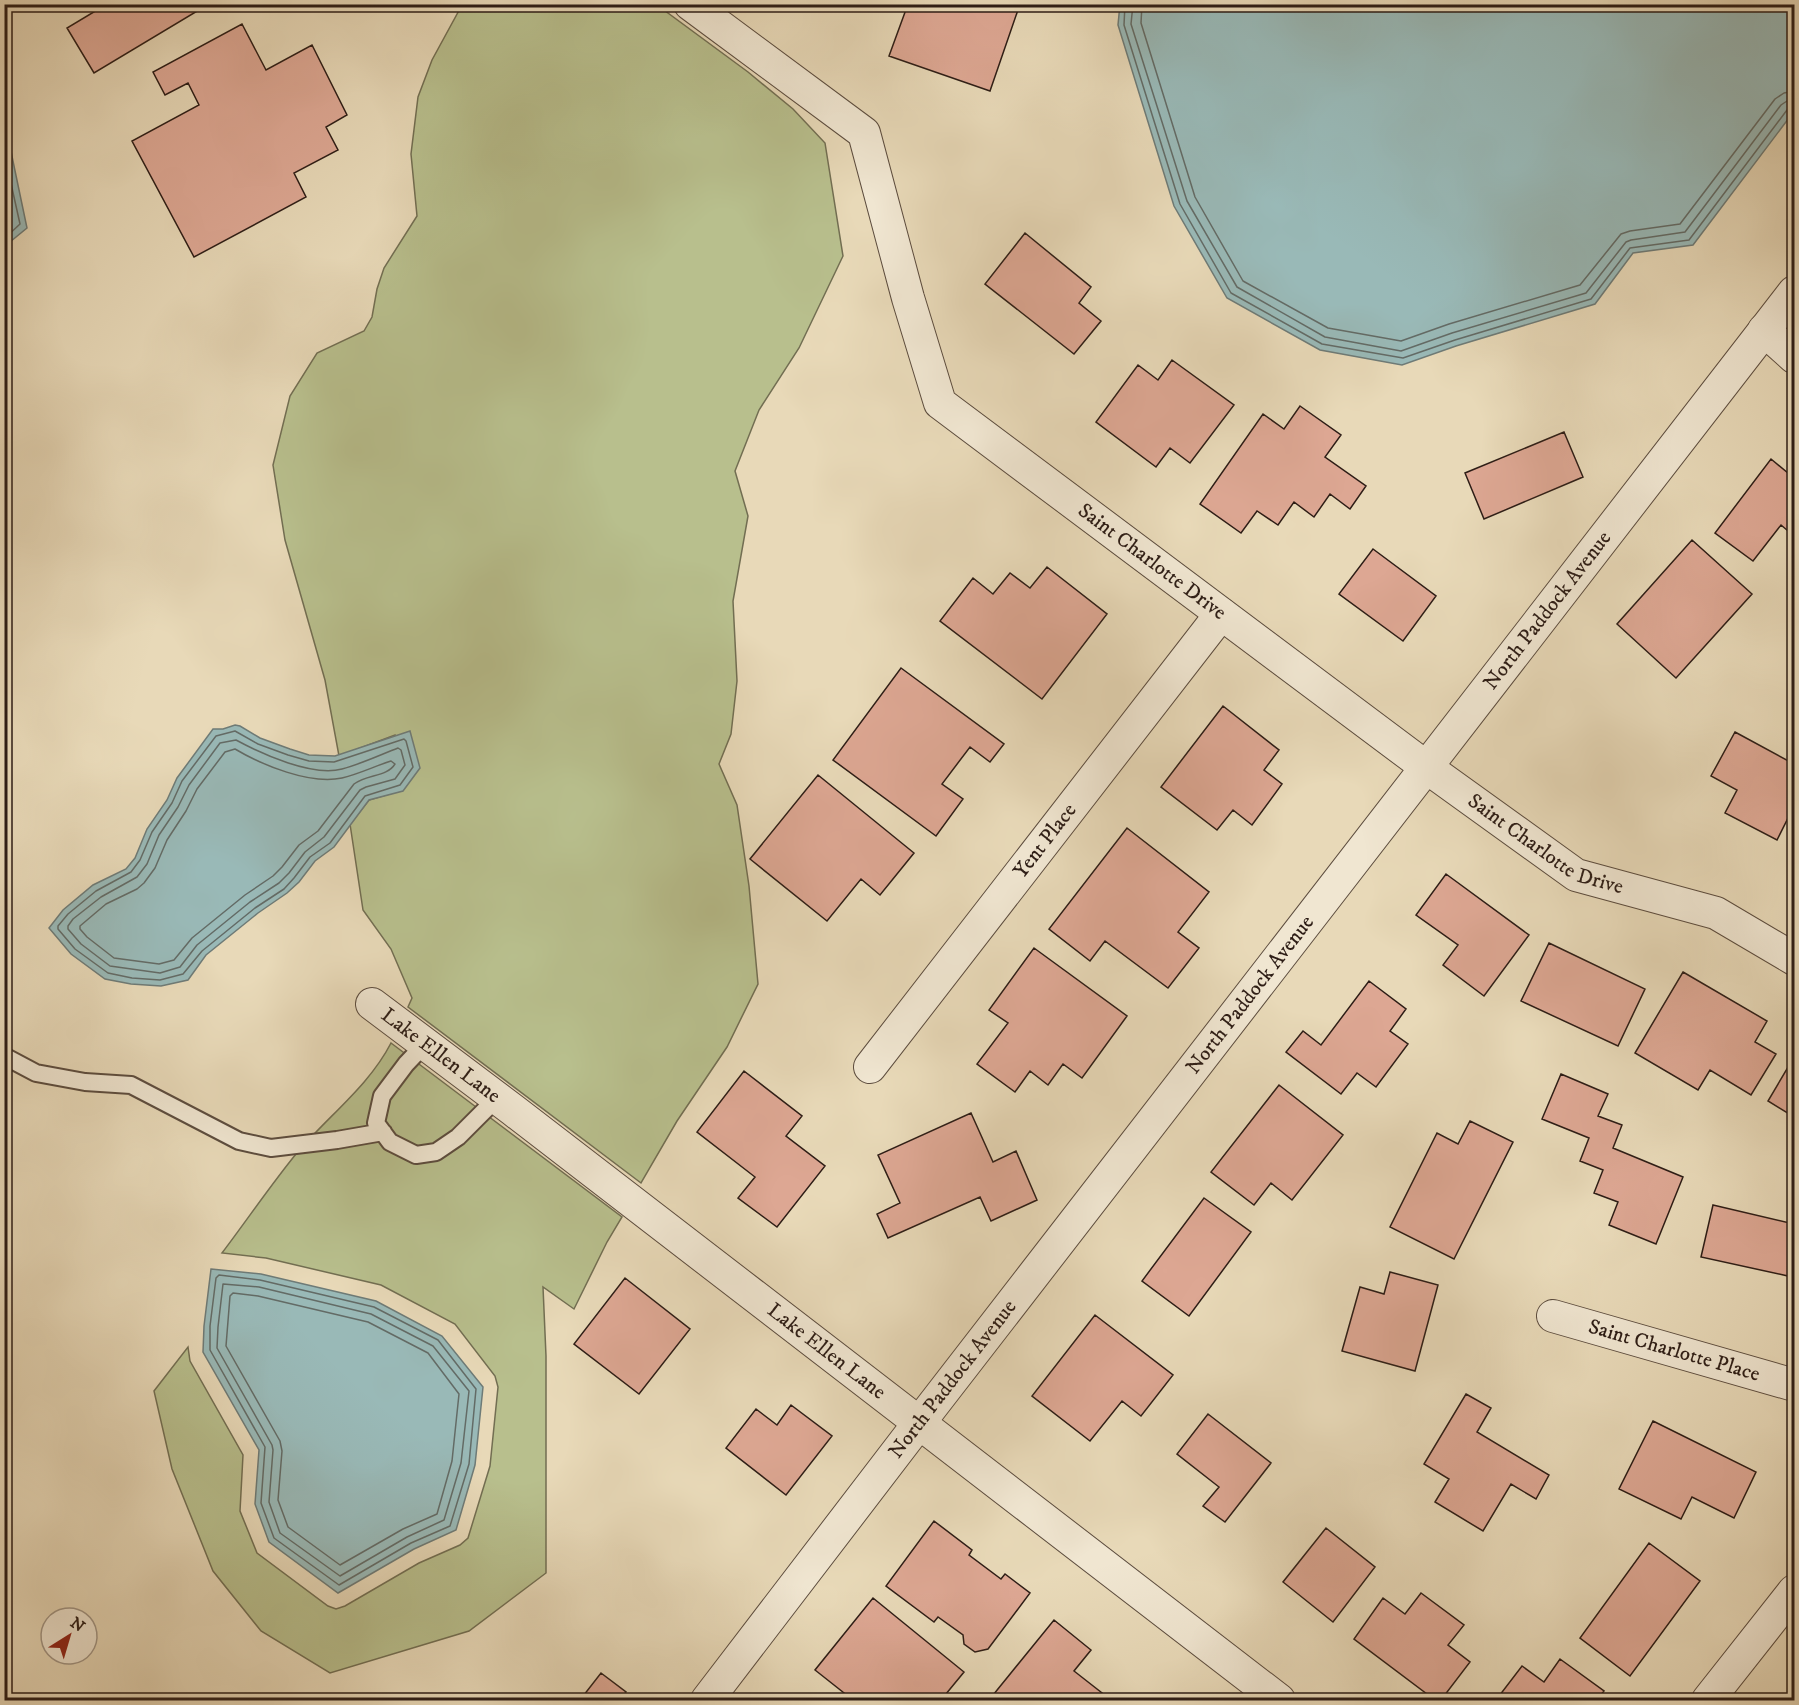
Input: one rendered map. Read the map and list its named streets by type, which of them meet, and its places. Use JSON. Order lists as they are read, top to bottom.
{
  "streets": {
    "street": [
      "Saint Charlotte Drive",
      "North Paddock Avenue",
      "Yent Place",
      "Lake Ellen Lane",
      "Saint Charlotte Place"
    ]
  },
  "crossings": [
    ["Saint Charlotte Drive", "North Paddock Avenue"],
    ["Saint Charlotte Drive", "Yent Place"],
    ["North Paddock Avenue", "Lake Ellen Lane"]
  ],
  "north": "top right"
}
